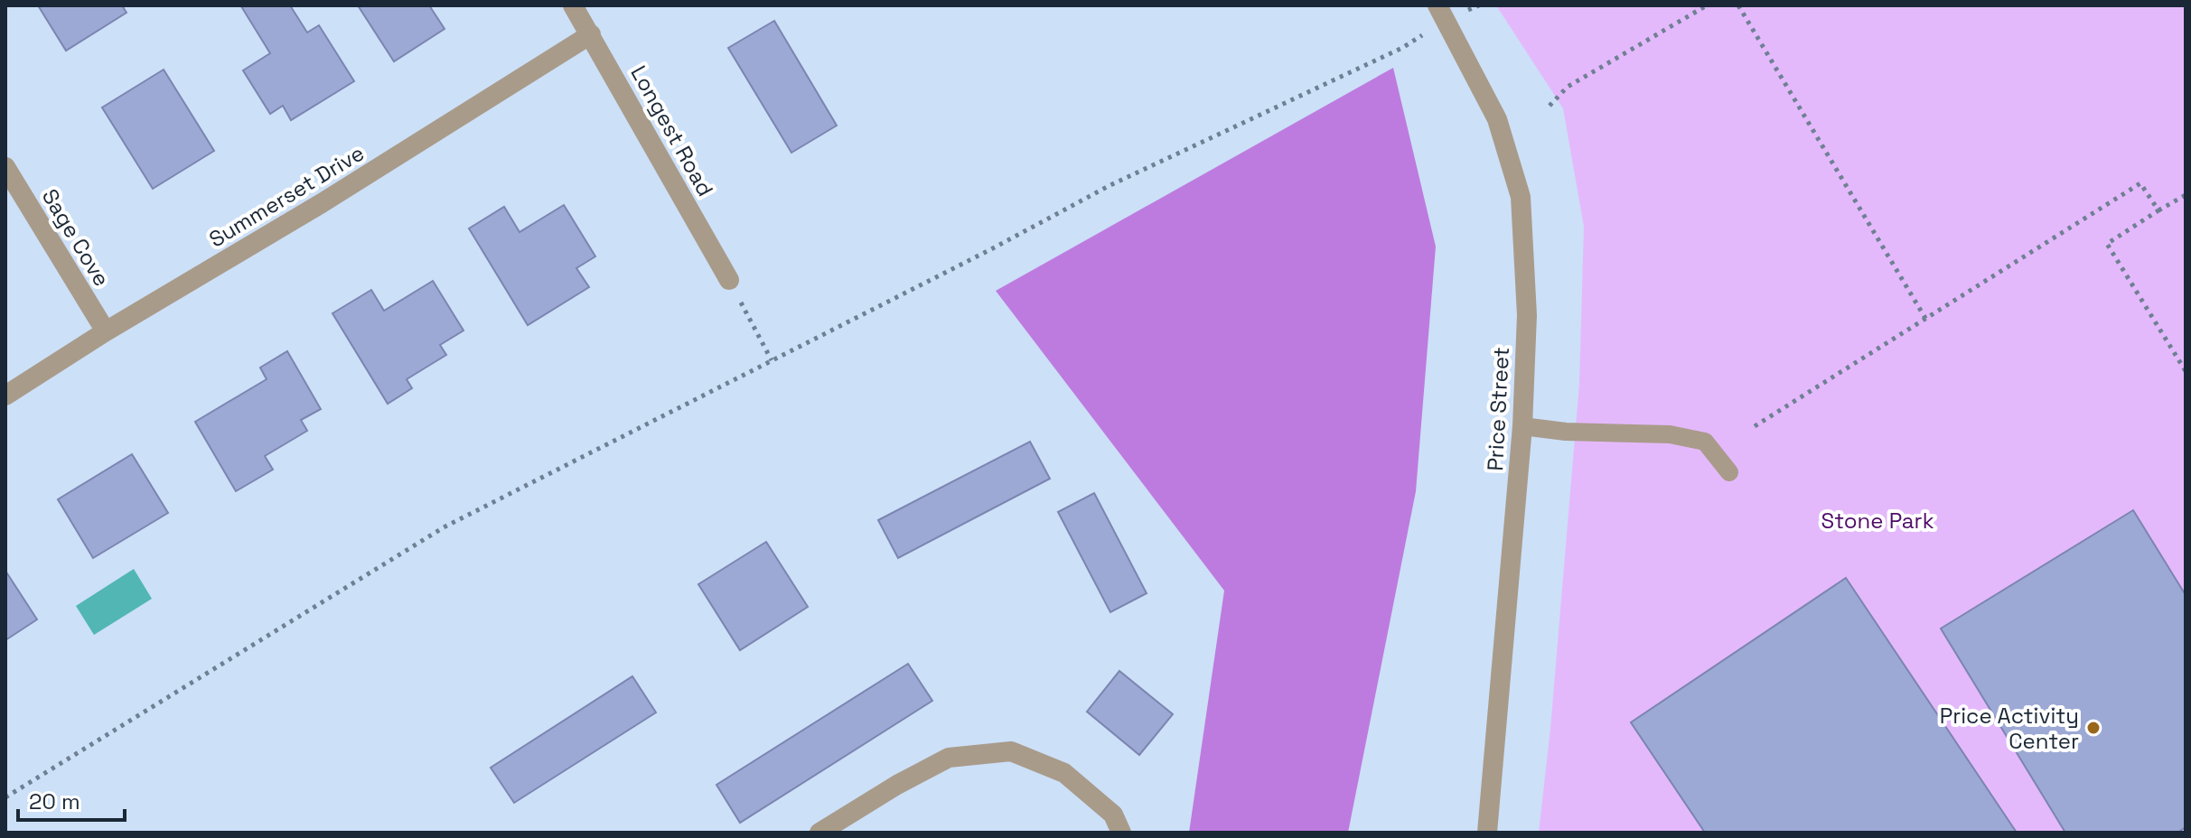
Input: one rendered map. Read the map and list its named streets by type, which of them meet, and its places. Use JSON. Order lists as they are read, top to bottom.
{
  "streets": {
    "street": [
      "Longest Road",
      "Summerset Drive",
      "Sage Cove",
      "Price Street"
    ]
  },
  "crossings": [
    ["Longest Road", "Summerset Drive"],
    ["Summerset Drive", "Sage Cove"]
  ],
  "parks": ["Stone Park"],
  "places": ["Price Activity Center"],
  "scale_bar": "20 m"
}
